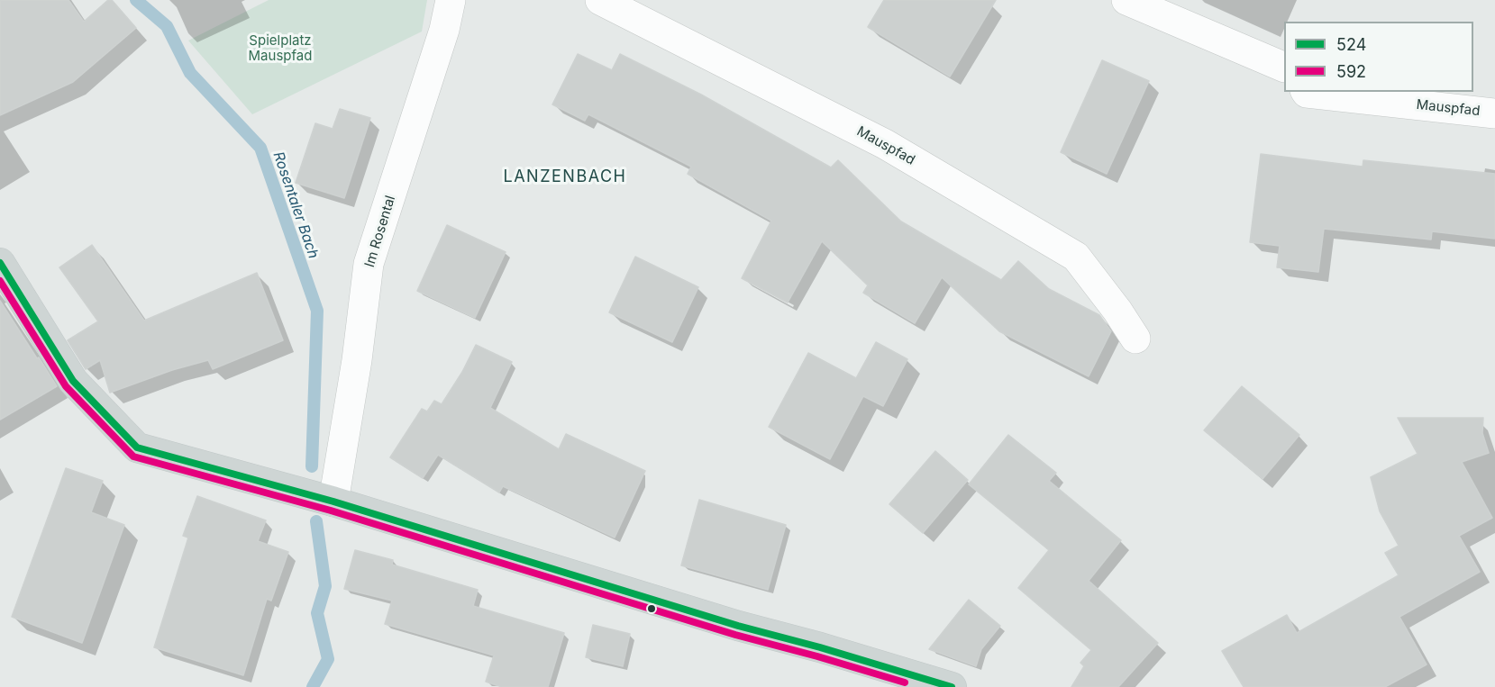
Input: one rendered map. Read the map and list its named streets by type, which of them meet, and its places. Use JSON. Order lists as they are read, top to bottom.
{
  "streets": {
    "street": ["Mauspfad", "Im Rosental"]
  },
  "districts": ["LANZENBACH"],
  "water": ["Rosentaler Bach"],
  "parks": ["Spielplatz Mauspfad"],
  "lines": ["transit line 524", "transit line 592"],
  "legend": ["524", "592"]
}
